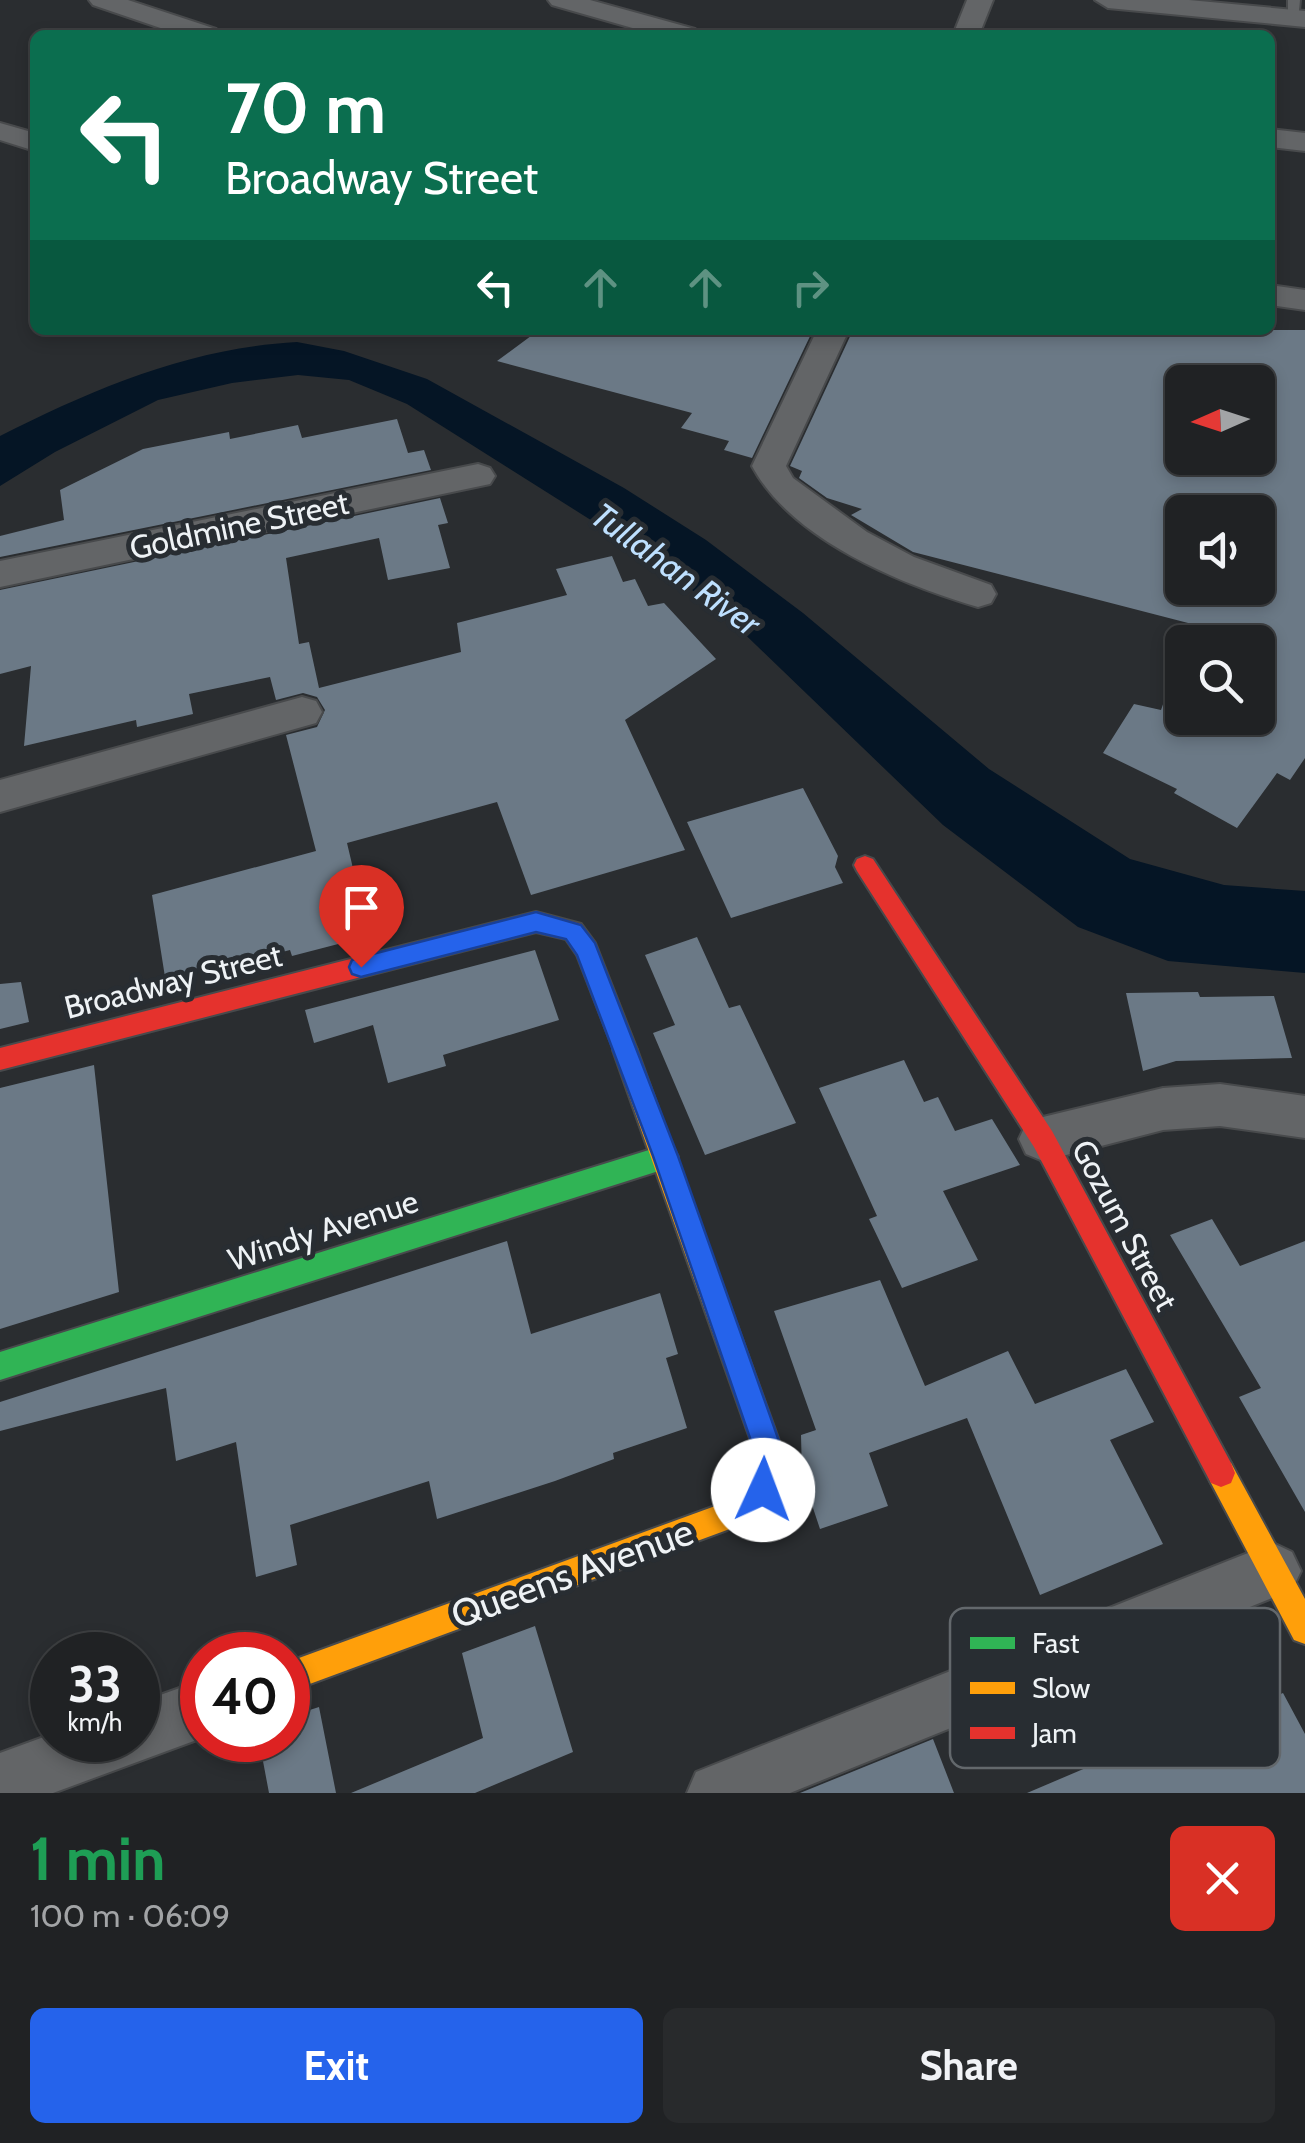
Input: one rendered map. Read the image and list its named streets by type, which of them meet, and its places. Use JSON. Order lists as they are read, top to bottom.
{
  "streets": {
    "street": [
      "Goldmine Street",
      "Broadway Street",
      "Gozum Street",
      "Windy Avenue",
      "Queens Avenue"
    ]
  },
  "crossings": [
    ["Broadway Street", "Queens Avenue"],
    ["Windy Avenue", "Queens Avenue"]
  ],
  "water": ["Tullahan River"],
  "legend": ["Fast", "Slow", "Jam"],
  "north": "left",
  "page": {
    "turn": ["70 m", "Broadway Street"],
    "speed": "33 km/h",
    "limit": "40",
    "heading": ["1 min", "100 m · 06:09"],
    "buttons": ["Exit", "Share"]
  }
}
